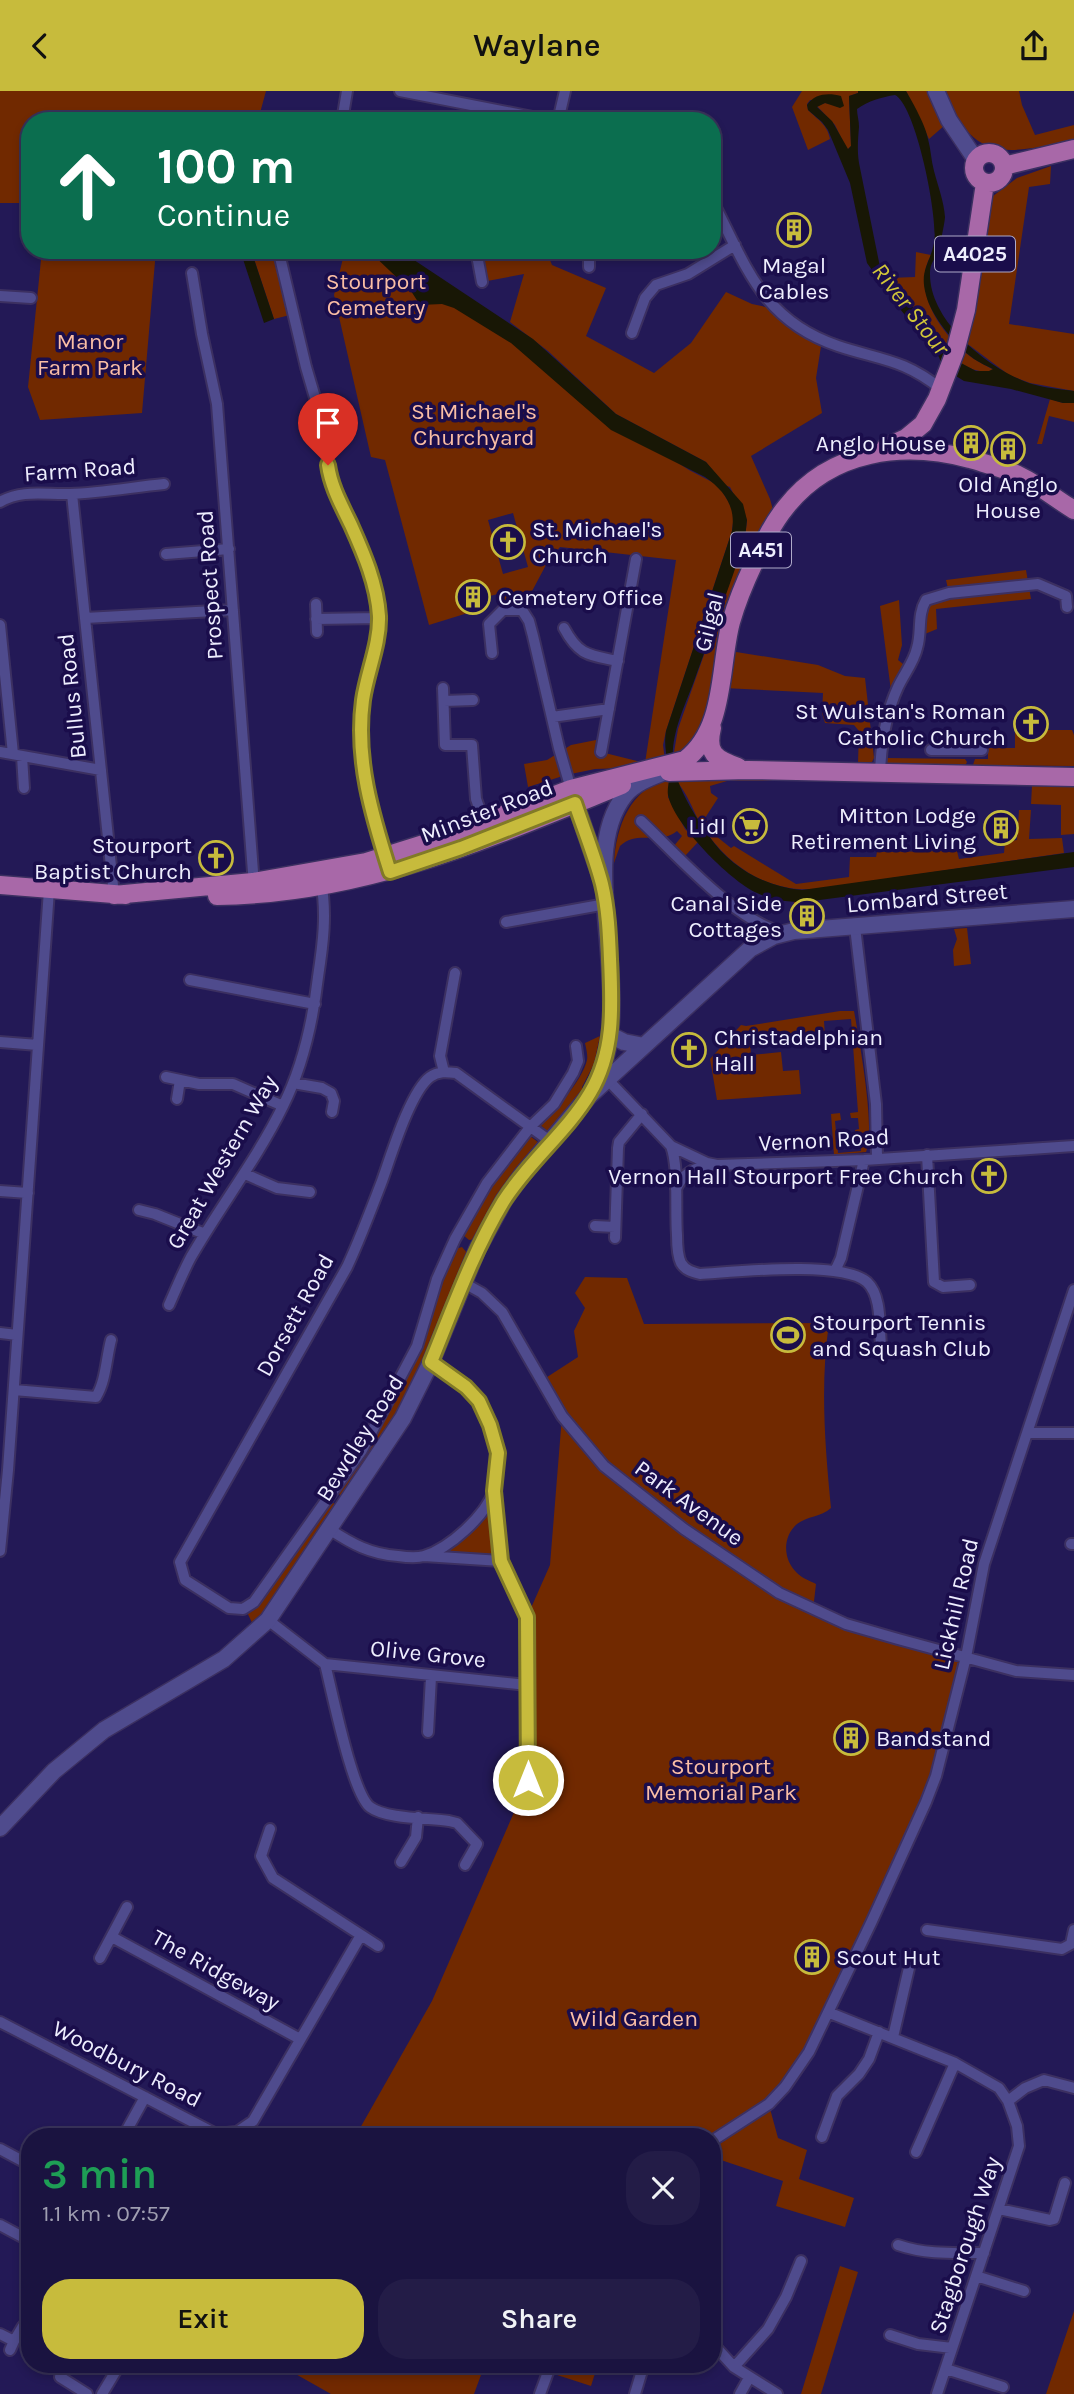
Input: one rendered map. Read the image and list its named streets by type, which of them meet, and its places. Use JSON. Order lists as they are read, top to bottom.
{
  "streets": {
    "main road": [
      "A4025",
      "A451",
      "Gilgal",
      "Minster Road",
      "Lombard Street",
      "Bewdley Road"
    ],
    "street": [
      "Farm Road",
      "Prospect Road",
      "Bullus Road",
      "Vernon Road",
      "Great Western Way",
      "Dorsett Road",
      "Park Avenue",
      "Lickhill Road",
      "Olive Grove",
      "The Ridgeway",
      "Woodbury Road",
      "Stagborough Way"
    ]
  },
  "crossings": [
    ["A4025", "A451"],
    ["A4025", "Gilgal"],
    ["Farm Road", "Bullus Road"],
    ["A451", "Gilgal"],
    ["Prospect Road", "Minster Road"],
    ["Gilgal", "Minster Road"],
    ["Bullus Road", "Minster Road"],
    ["Minster Road", "Great Western Way"],
    ["Lombard Street", "Bewdley Road"],
    ["Vernon Road", "Bewdley Road"],
    ["Dorsett Road", "Bewdley Road"],
    ["Bewdley Road", "Park Avenue"],
    ["Bewdley Road", "Olive Grove"],
    ["Park Avenue", "Lickhill Road"],
    ["The Ridgeway", "Woodbury Road"]
  ],
  "water": ["River Stour"],
  "parks": [
    "Stourport Cemetery",
    "Manor Farm Park",
    "St Michael's Churchyard",
    "Stourport Memorial Park",
    "Wild Garden"
  ],
  "places": {
    "building": [
      "Magal Cables",
      "Anglo House",
      "Old Anglo House",
      "Cemetery Office",
      "Mitton Lodge Retirement Living",
      "Canal Side Cottages",
      "Bandstand",
      "Scout Hut"
    ],
    "church": [
      "St. Michael's Church",
      "St Wulstan's Roman Catholic Church",
      "Stourport Baptist Church",
      "Christadelphian Hall",
      "Vernon Hall Stourport Free Church"
    ],
    "supermarket": ["Lidl"],
    "sports": ["Stourport Tennis and Squash Club"]
  },
  "page": {
    "header": "Waylane",
    "turn": ["100 m", "Continue"],
    "heading": ["3 min", "1.1 km · 07:57"],
    "buttons": ["Exit", "Share"]
  }
}
